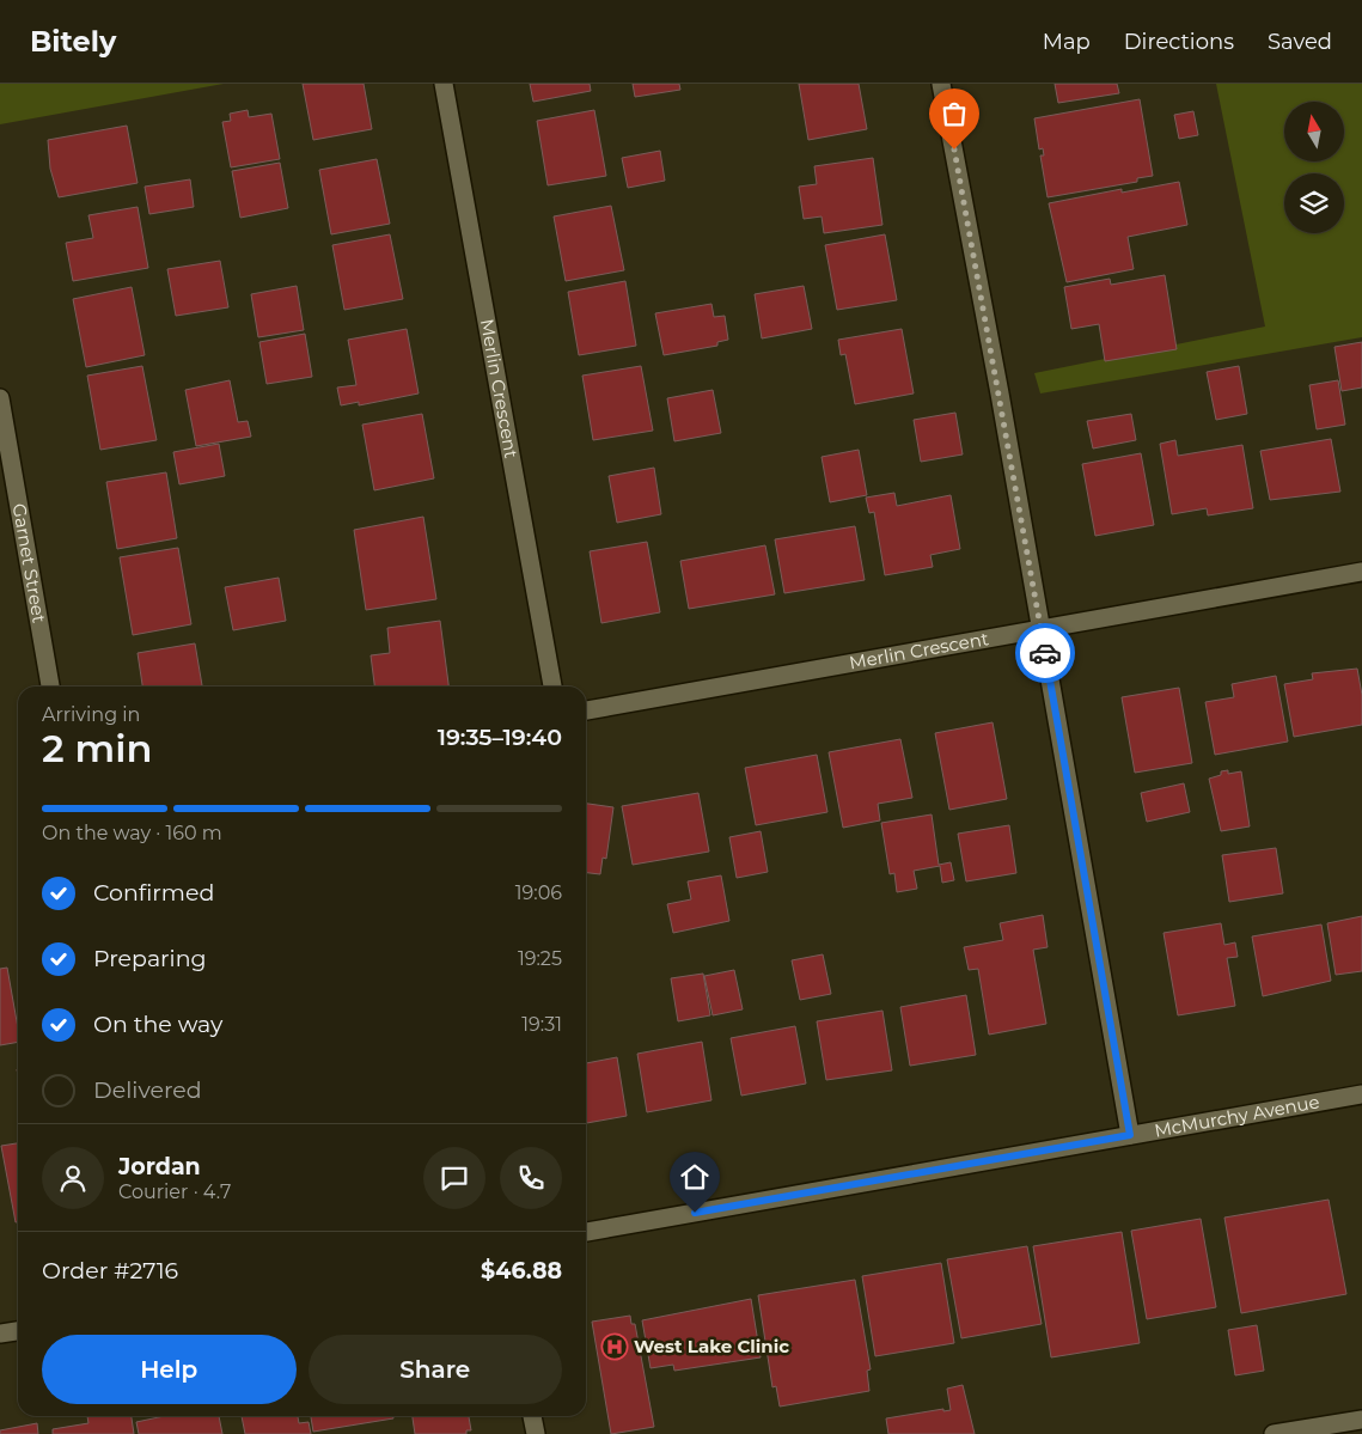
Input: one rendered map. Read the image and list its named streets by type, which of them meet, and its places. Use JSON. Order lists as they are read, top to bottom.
{
  "streets": {
    "street": ["Merlin Crescent", "Garnet Street", "McMurchy Avenue"]
  },
  "places": {
    "hospital": ["West Lake Clinic"]
  },
  "north": "top",
  "page": {
    "header": "Bitely",
    "nav": ["Map", "Directions", "Saved"],
    "heading": ["2 min", "Arriving in", "19:35–19:40"],
    "panel": [
      "Jordan",
      "Courier · 4.7",
      "Order #2716",
      "$46.88"
    ],
    "bar": "On the way · 160 m",
    "list": [
      ["Confirmed", "19:06"],
      ["Preparing", "19:25"],
      ["On the way", "19:31"],
      "Delivered"
    ],
    "buttons": ["Help", "Share"]
  }
}
